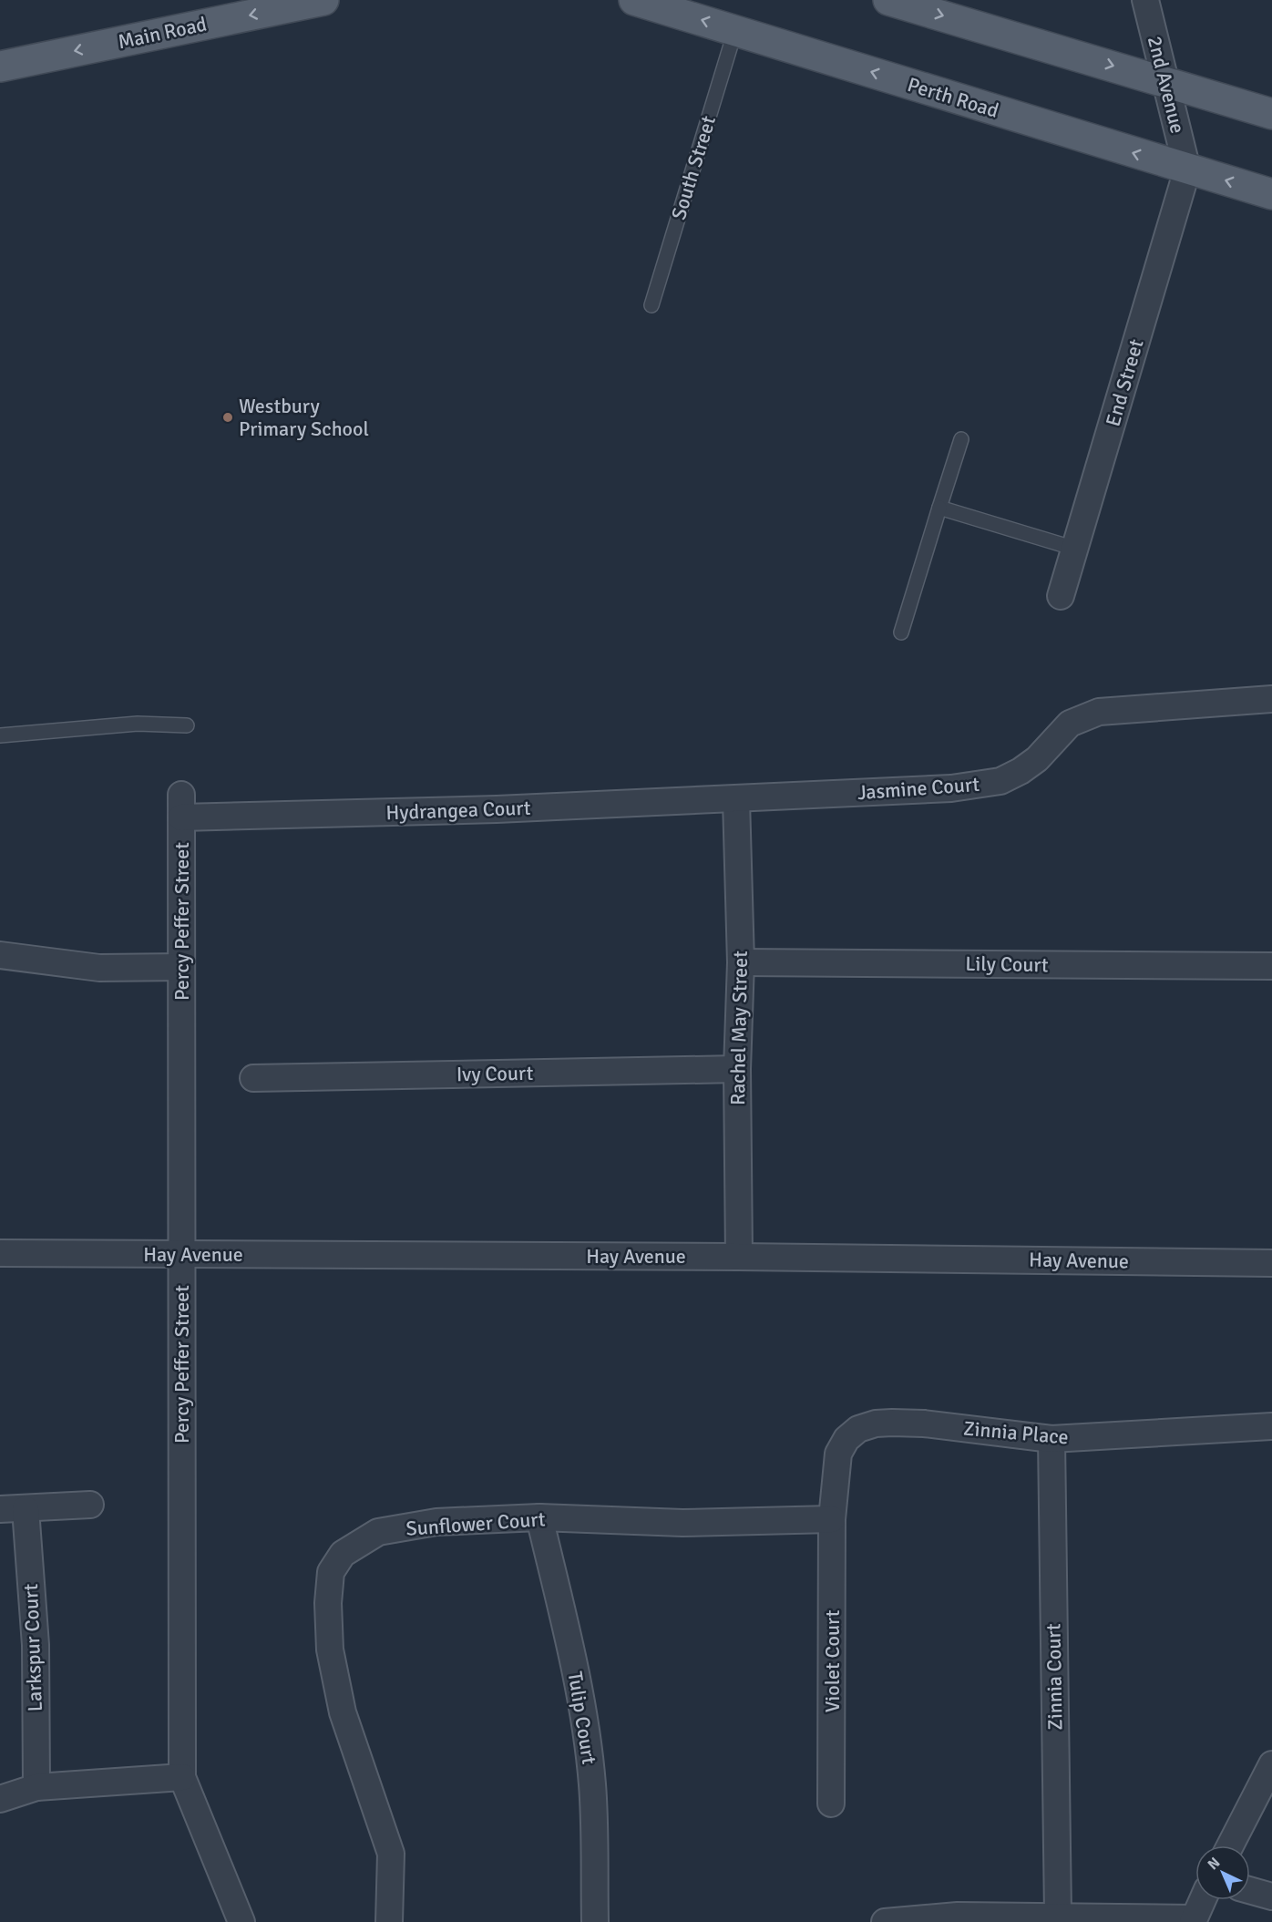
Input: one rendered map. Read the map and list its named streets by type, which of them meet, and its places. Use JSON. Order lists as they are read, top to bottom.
{
  "streets": {
    "main road": ["Main Road", "Perth Road"],
    "street": [
      "2nd Avenue",
      "End Street",
      "Jasmine Court",
      "Hydrangea Court",
      "Percy Peffer Street",
      "Lily Court",
      "Rachel May Street",
      "Ivy Court",
      "Hay Avenue",
      "Zinnia Place",
      "Sunflower Court",
      "Larkspur Court",
      "Violet Court",
      "Zinnia Court",
      "Tulip Court"
    ],
    "lane": ["South Street"]
  },
  "crossings": [
    ["2nd Avenue", "Perth Road"],
    ["2nd Avenue", "End Street"],
    ["Perth Road", "South Street"],
    ["Perth Road", "End Street"],
    ["Jasmine Court", "Hydrangea Court"],
    ["Jasmine Court", "Rachel May Street"],
    ["Hydrangea Court", "Percy Peffer Street"],
    ["Hydrangea Court", "Rachel May Street"],
    ["Percy Peffer Street", "Hay Avenue"],
    ["Lily Court", "Rachel May Street"],
    ["Rachel May Street", "Ivy Court"],
    ["Rachel May Street", "Hay Avenue"],
    ["Zinnia Place", "Sunflower Court"],
    ["Zinnia Place", "Violet Court"],
    ["Zinnia Place", "Zinnia Court"],
    ["Sunflower Court", "Violet Court"],
    ["Sunflower Court", "Tulip Court"]
  ],
  "one_way": ["Main Road"],
  "places": ["Westbury Primary School"],
  "north": "top left"
}
